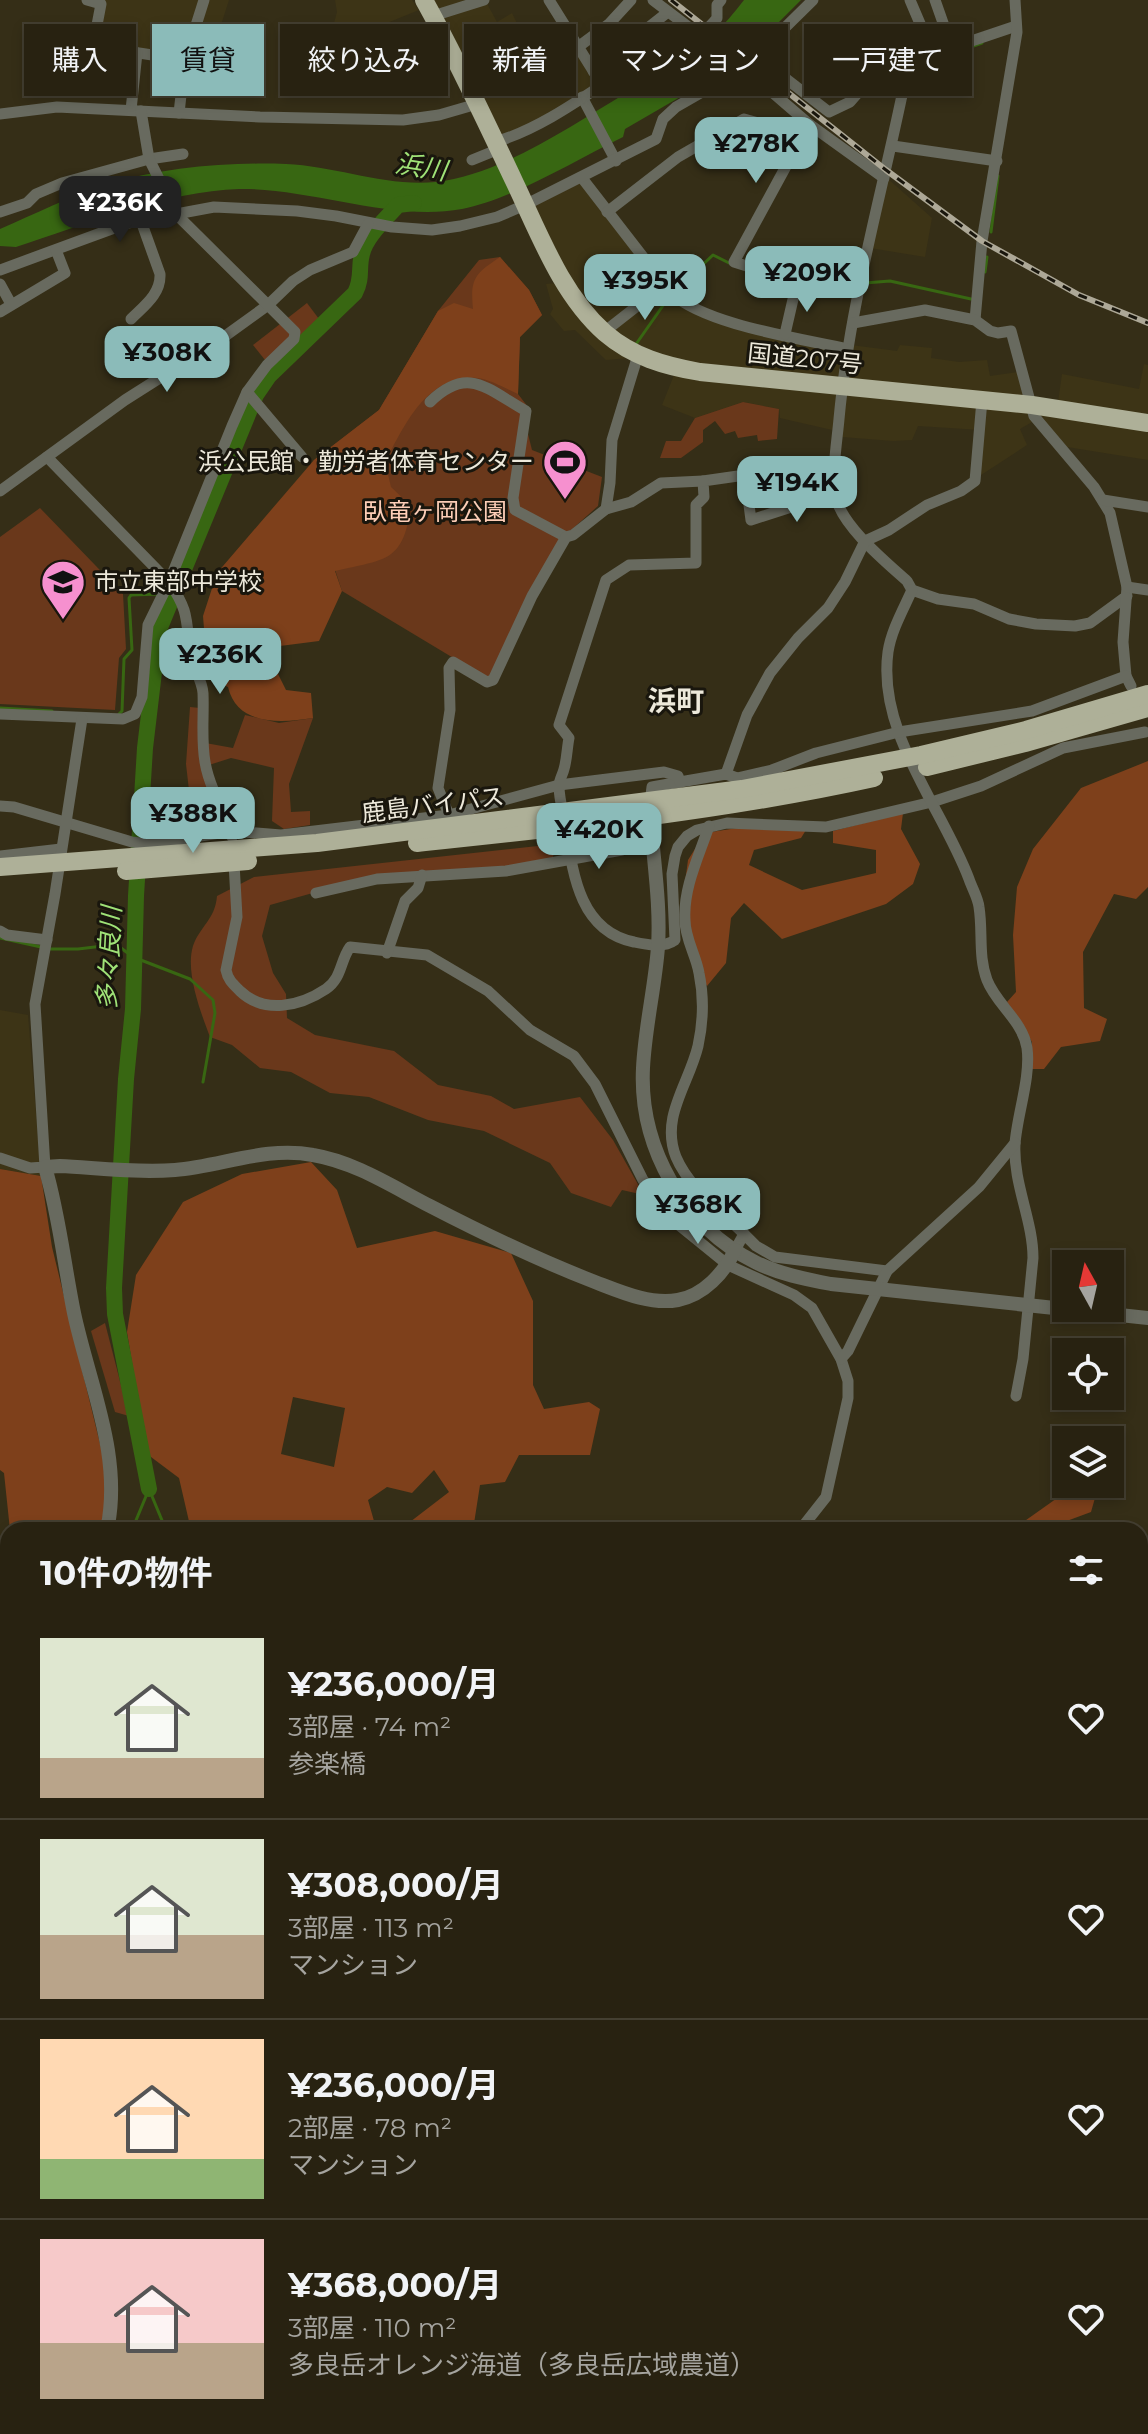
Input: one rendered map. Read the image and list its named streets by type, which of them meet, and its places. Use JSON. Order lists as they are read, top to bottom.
{
  "streets": {
    "highway": ["国道207号", "鹿島バイパス"]
  },
  "districts": ["浜町"],
  "water": ["浜川", "多々良川"],
  "parks": ["臥竜ヶ岡公園"],
  "places": {
    "sports": ["浜公民館・勤労者体育センター"],
    "school or university": ["市立東部中学校"]
  },
  "north": "top",
  "page": {
    "chip": [
      "購入",
      "賃貸",
      "絞り込み",
      "新着",
      "マンション",
      "一戸建て"
    ],
    "price": [
      "¥278K",
      "¥236K",
      "¥209K",
      "¥395K",
      "¥308K",
      "¥194K",
      "¥236K",
      "¥388K",
      "¥420K",
      "¥368K"
    ],
    "heading": "10件の物件",
    "list": [
      {
        "name": "¥236,000/月",
        "note": "3部屋 · 74 m² · 参楽橋"
      },
      {
        "name": "¥308,000/月",
        "note": "3部屋 · 113 m² · マンション"
      },
      {
        "name": "¥236,000/月",
        "note": "2部屋 · 78 m² · マンション"
      },
      {
        "name": "¥368,000/月",
        "note": "3部屋 · 110 m² · 多良岳オレンジ海道（多良岳広域農道）"
      }
    ]
  }
}
